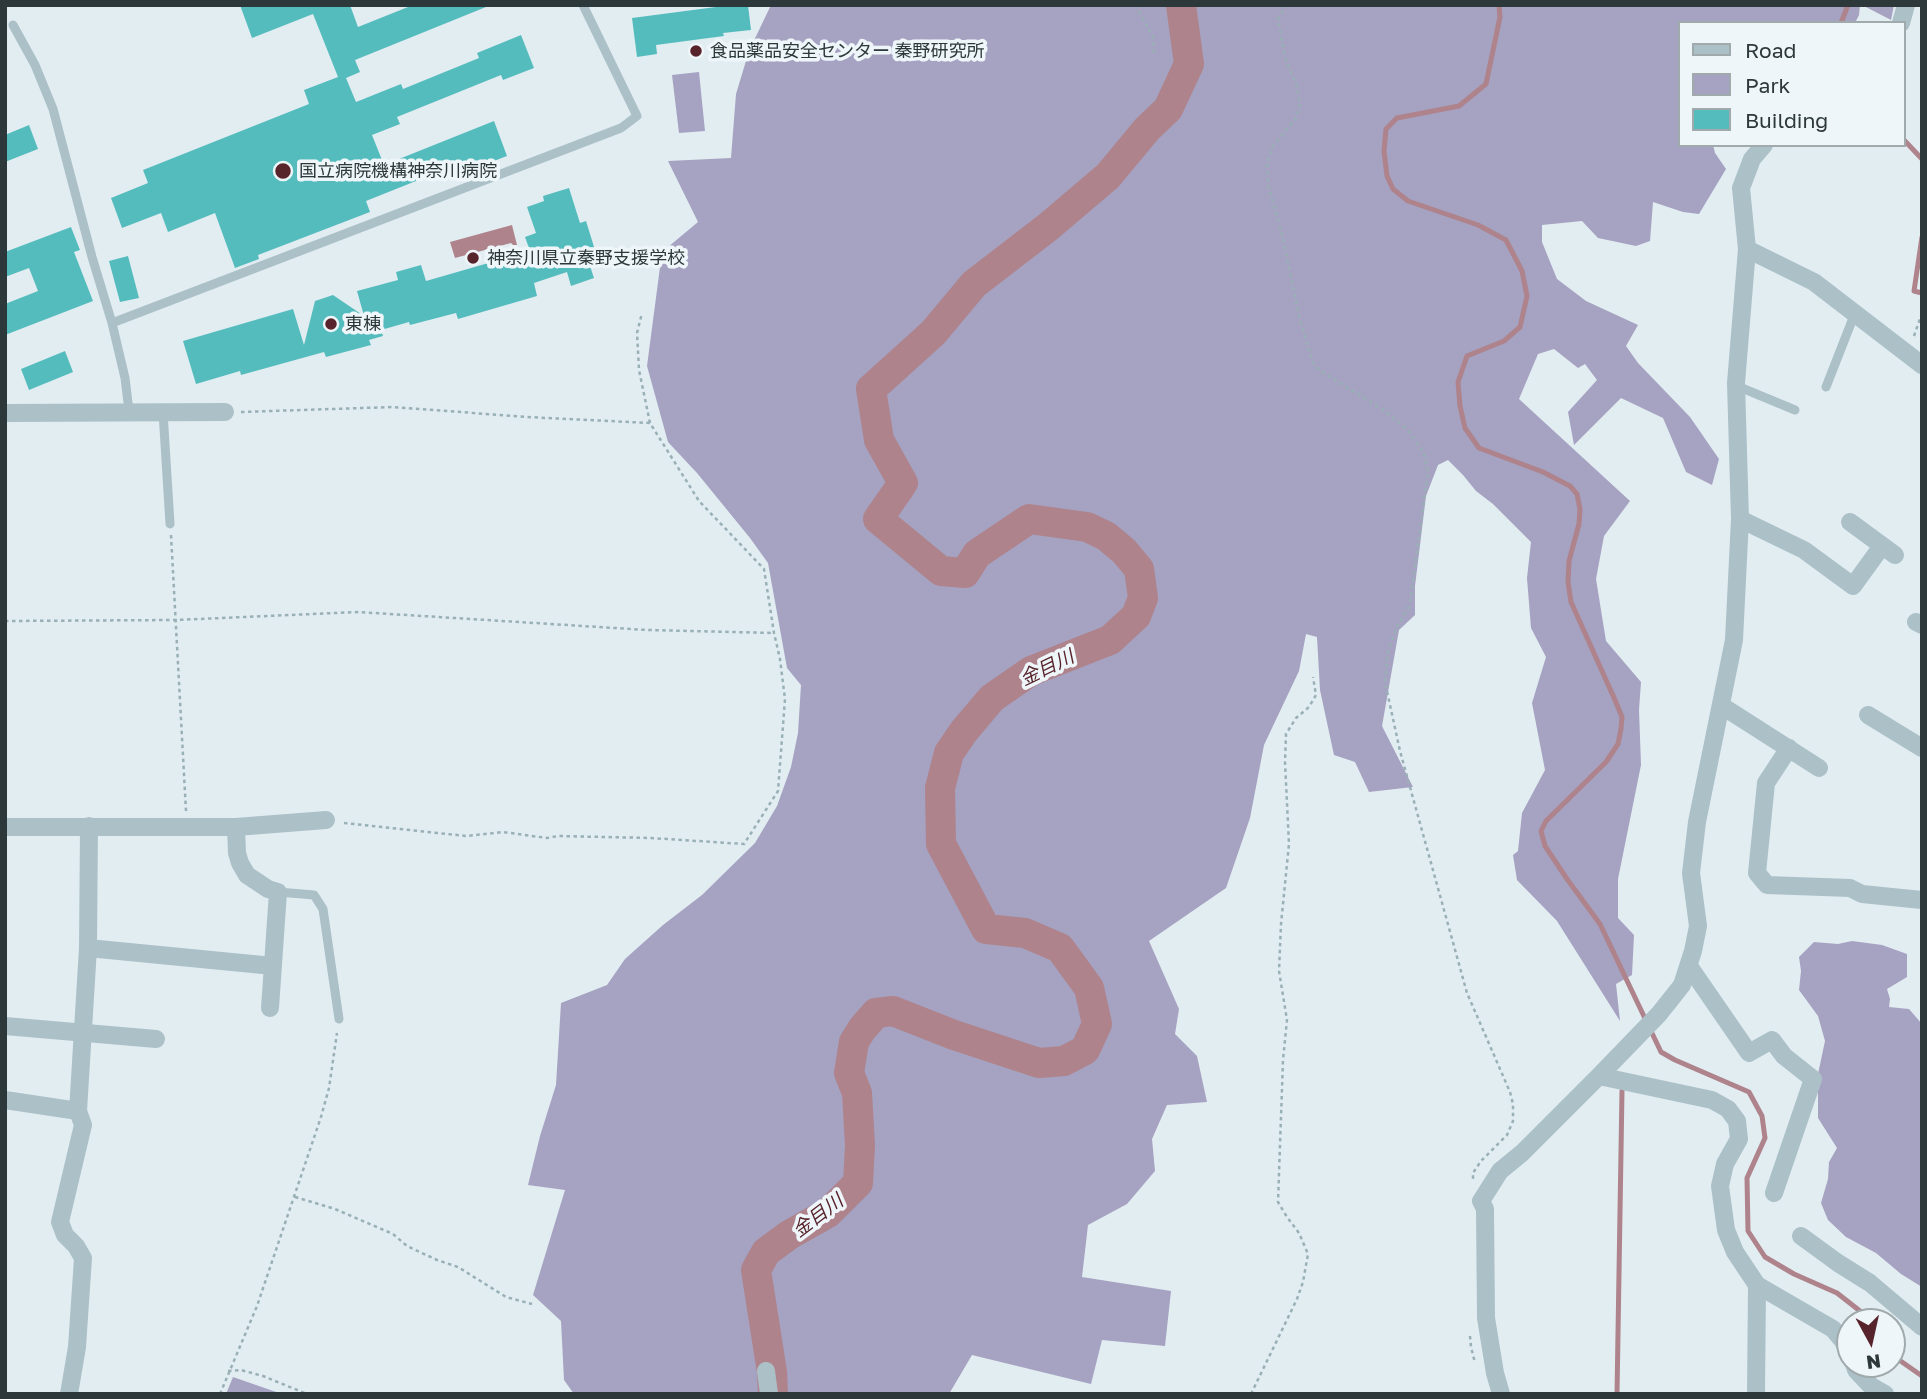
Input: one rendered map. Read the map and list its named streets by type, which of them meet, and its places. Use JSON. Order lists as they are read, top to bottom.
{
  "water": ["金目川"],
  "places": [
    "食品薬品安全センター 秦野研究所",
    "国立病院機構神奈川病院",
    "神奈川県立秦野支援学校",
    "東棟"
  ],
  "legend": ["Road", "Park", "Building"],
  "north": "bottom"
}
